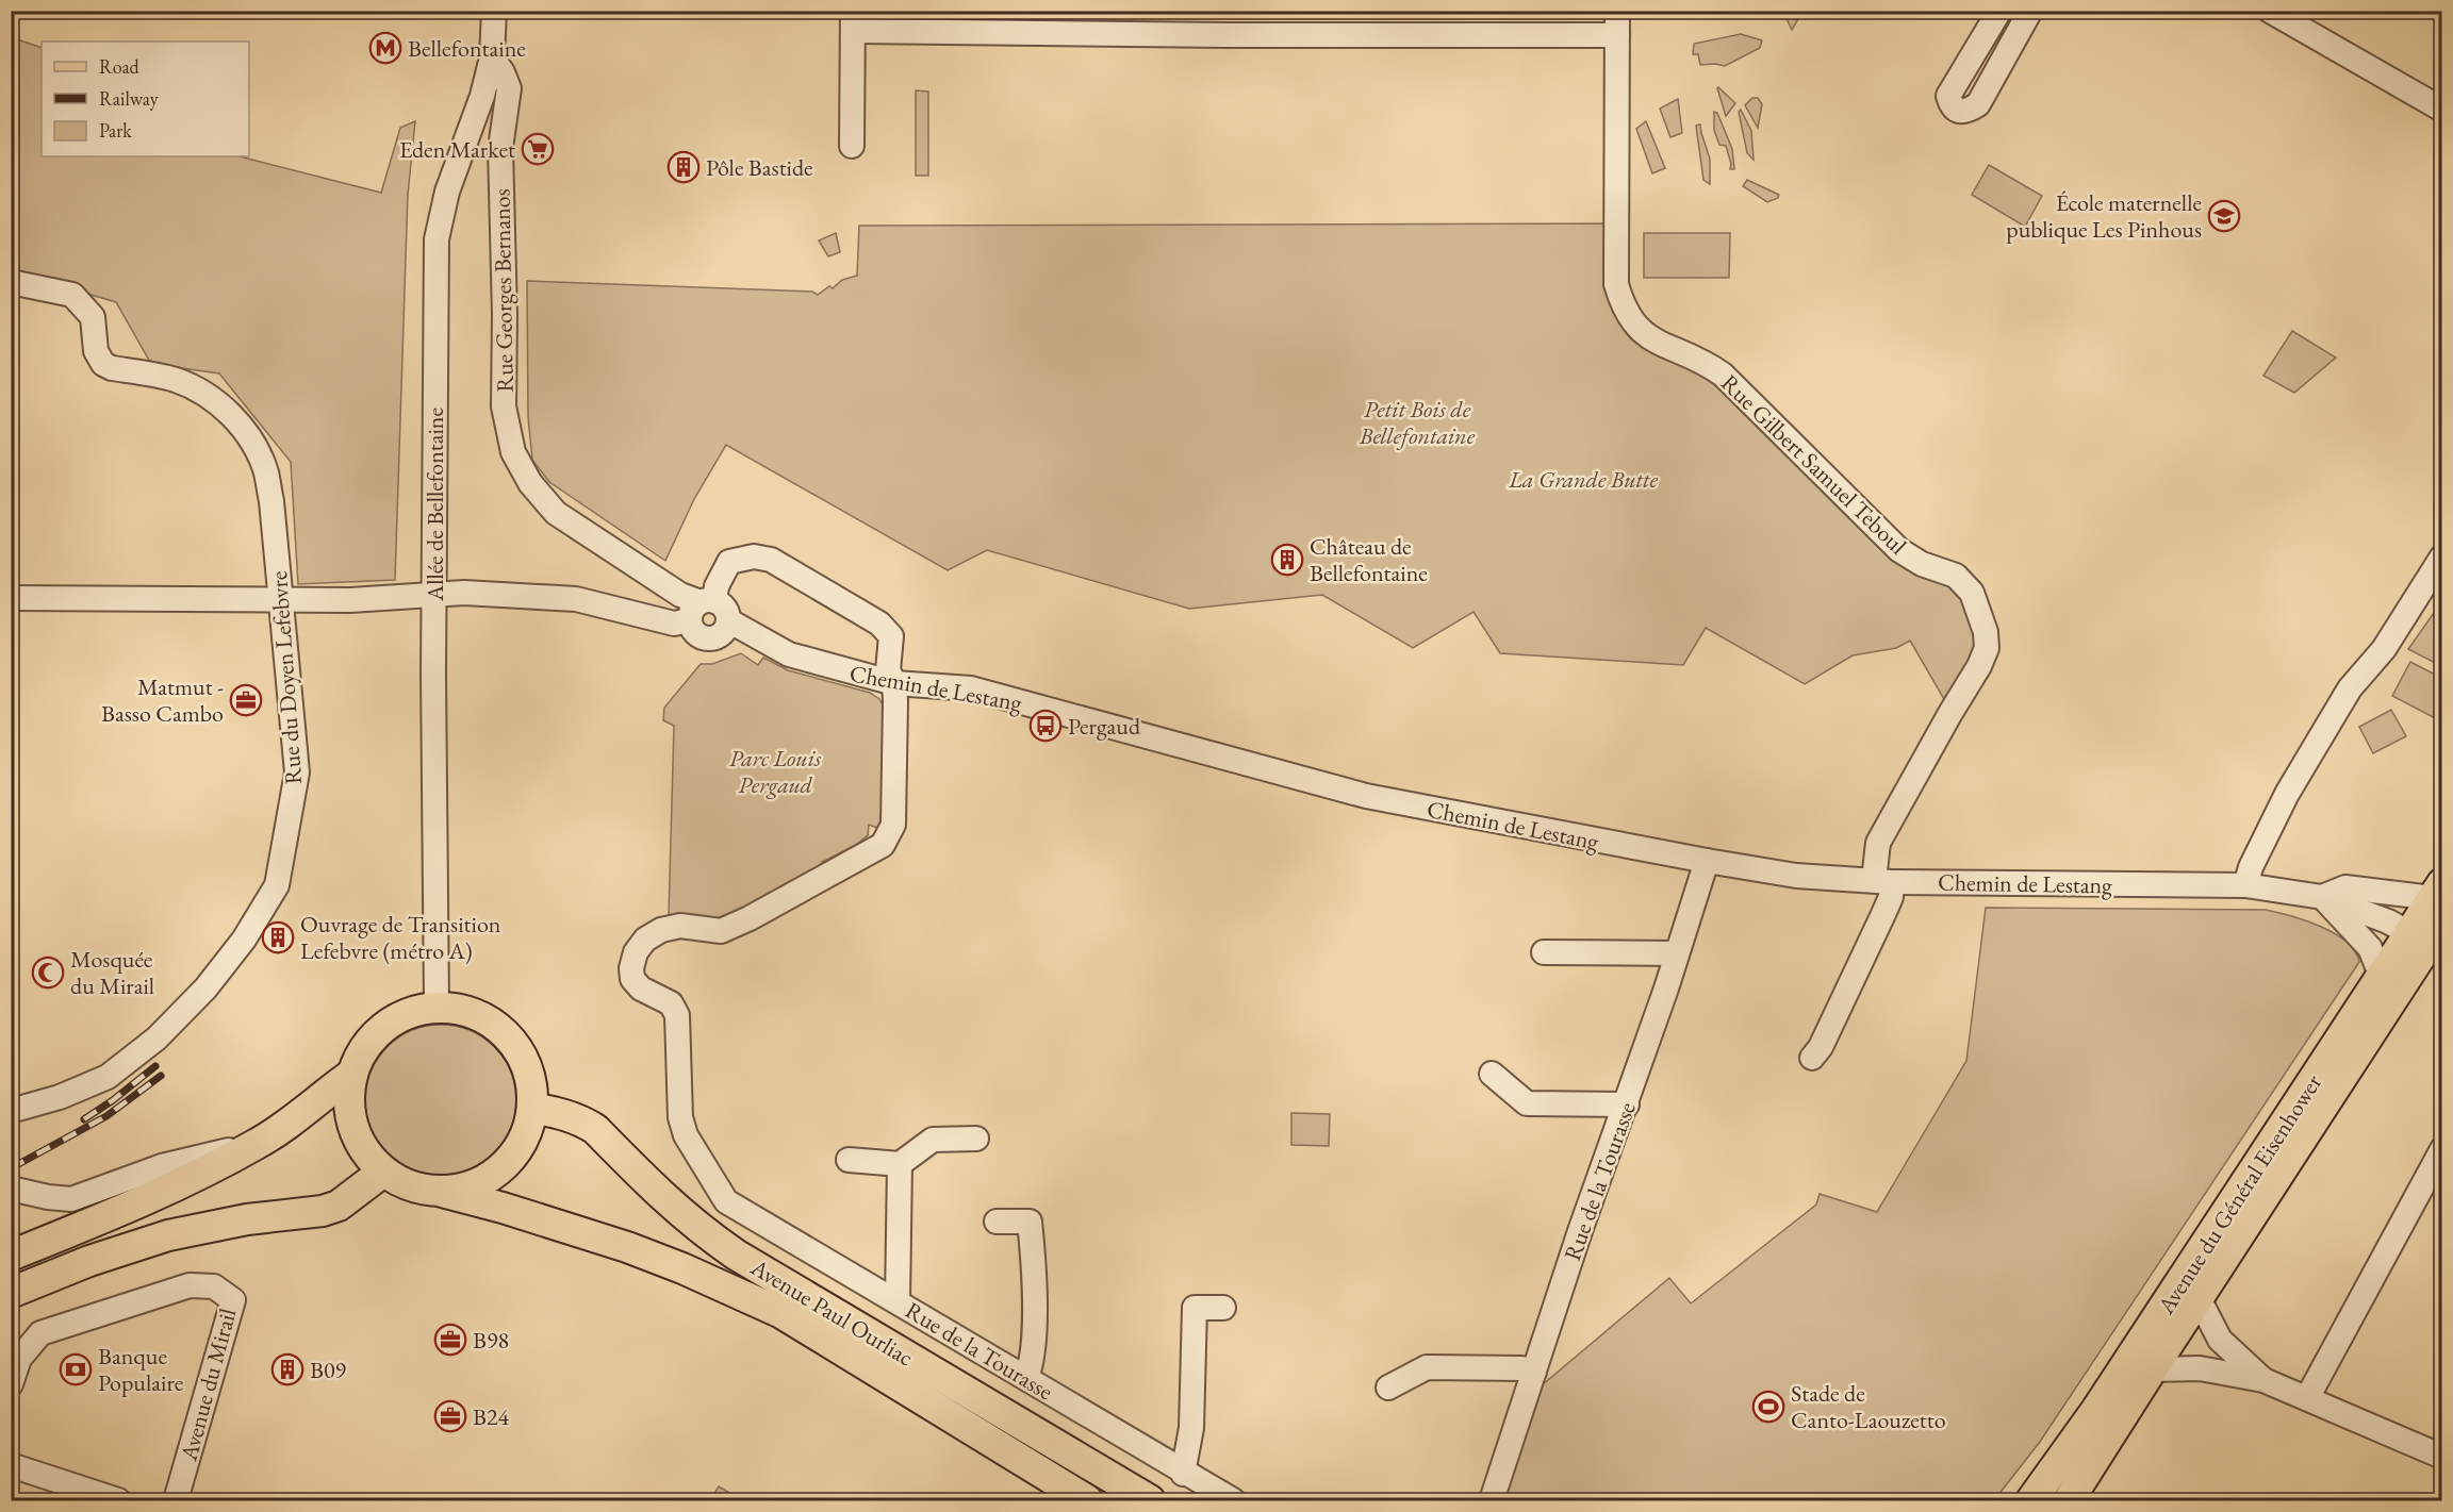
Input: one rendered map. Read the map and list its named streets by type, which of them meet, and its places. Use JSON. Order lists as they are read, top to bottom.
{
  "streets": {
    "main road": ["Avenue du Général Eisenhower", "Avenue Paul Ourliac"],
    "street": [
      "Rue Georges Bernanos",
      "Rue Gilbert Samuel Teboul",
      "Allée de Bellefontaine",
      "Rue du Doyen Lefebvre",
      "Chemin de Lestang",
      "Rue de la Tourasse",
      "Avenue du Mirail"
    ]
  },
  "crossings": [
    ["Rue Georges Bernanos", "Allée de Bellefontaine"],
    ["Rue Georges Bernanos", "Chemin de Lestang"],
    ["Rue Gilbert Samuel Teboul", "Chemin de Lestang"],
    ["Allée de Bellefontaine", "Avenue Paul Ourliac"],
    ["Chemin de Lestang", "Rue de la Tourasse"],
    ["Chemin de Lestang", "Avenue du Général Eisenhower"]
  ],
  "parks": ["Petit Bois de Bellefontaine", "La Grande Butte", "Parc Louis Pergaud"],
  "places": {
    "metro station": ["Bellefontaine"],
    "supermarket": ["Eden Market"],
    "building": [
      "Pôle Bastide",
      "Château de Bellefontaine",
      "Ouvrage de Transition Lefebvre (métro A)",
      "B09"
    ],
    "school or university": ["École maternelle publique Les Pinhous"],
    "office": ["Matmut - Basso Cambo", "B98", "B24"],
    "bus stop": ["Pergaud"],
    "mosque": ["Mosquée du Mirail"],
    "bank": ["Banque Populaire"],
    "sports": ["Stade de Canto-Laouzetto"]
  },
  "legend": ["Road", "Railway", "Park"]
}
